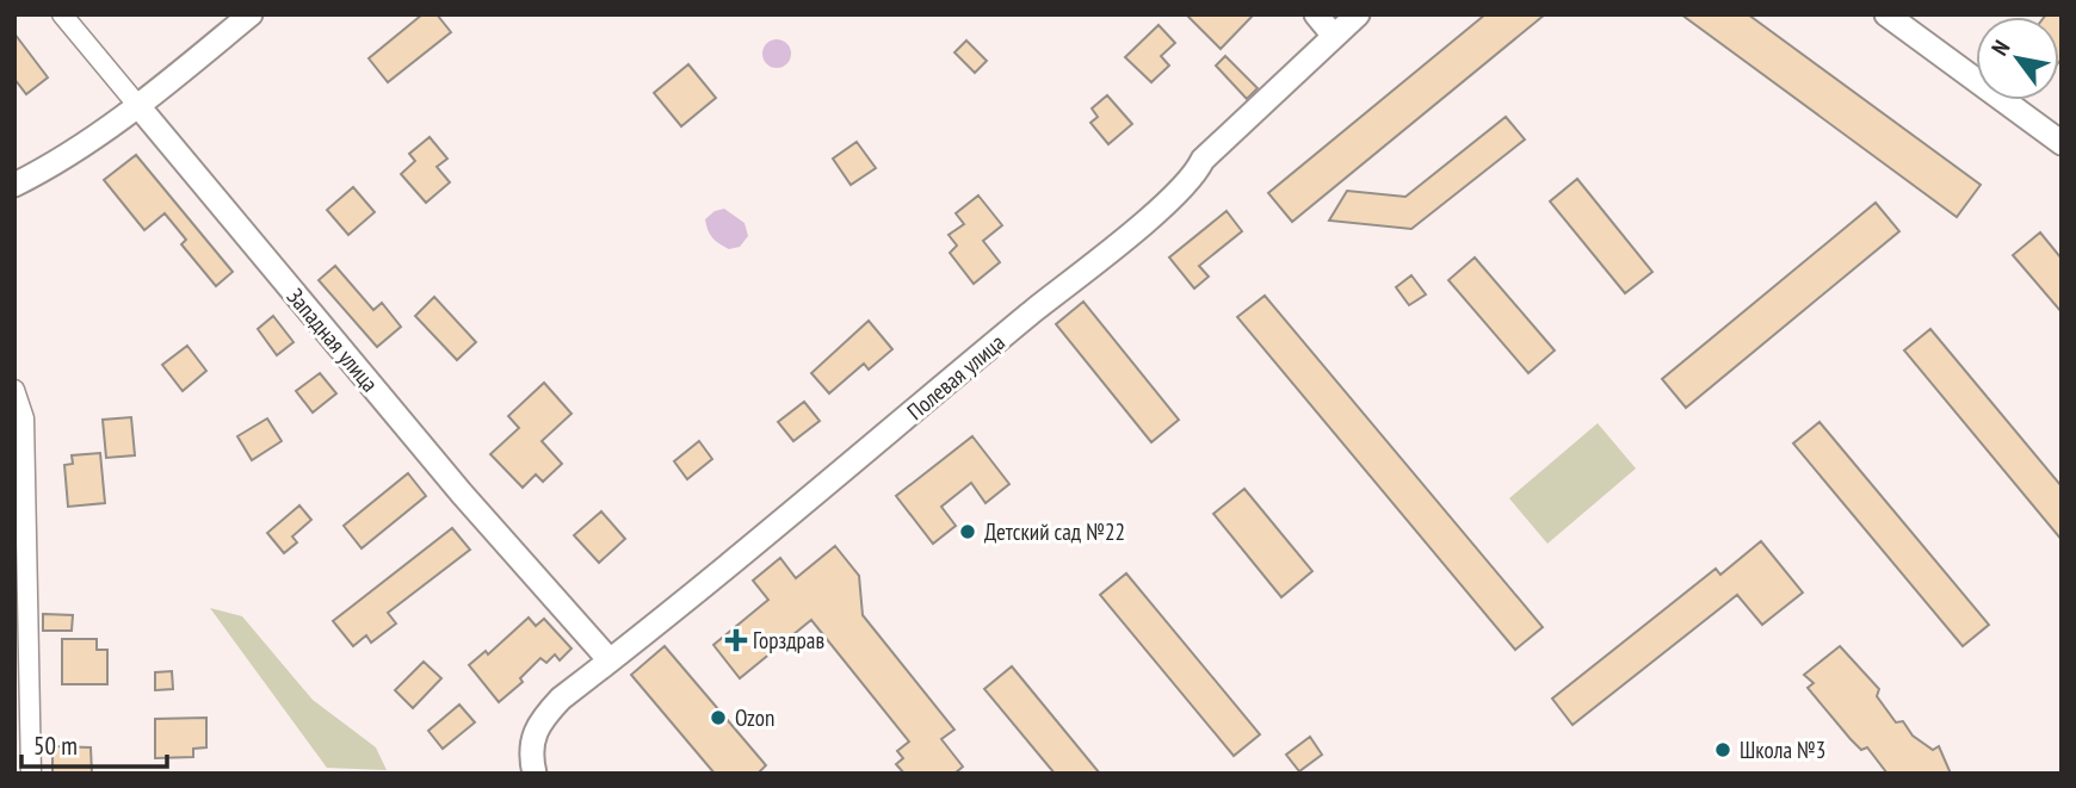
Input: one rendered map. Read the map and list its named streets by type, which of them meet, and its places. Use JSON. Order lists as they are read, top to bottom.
{
  "streets": {
    "street": ["Западная улица", "Полевая улица"]
  },
  "crossings": [
    ["Западная улица", "Полевая улица"]
  ],
  "places": {
    "other": ["Детский сад №22", "Ozon", "Школа №3"],
    "health": ["Горздрав"]
  },
  "scale_bar": "50 m",
  "north": "top left"
}
